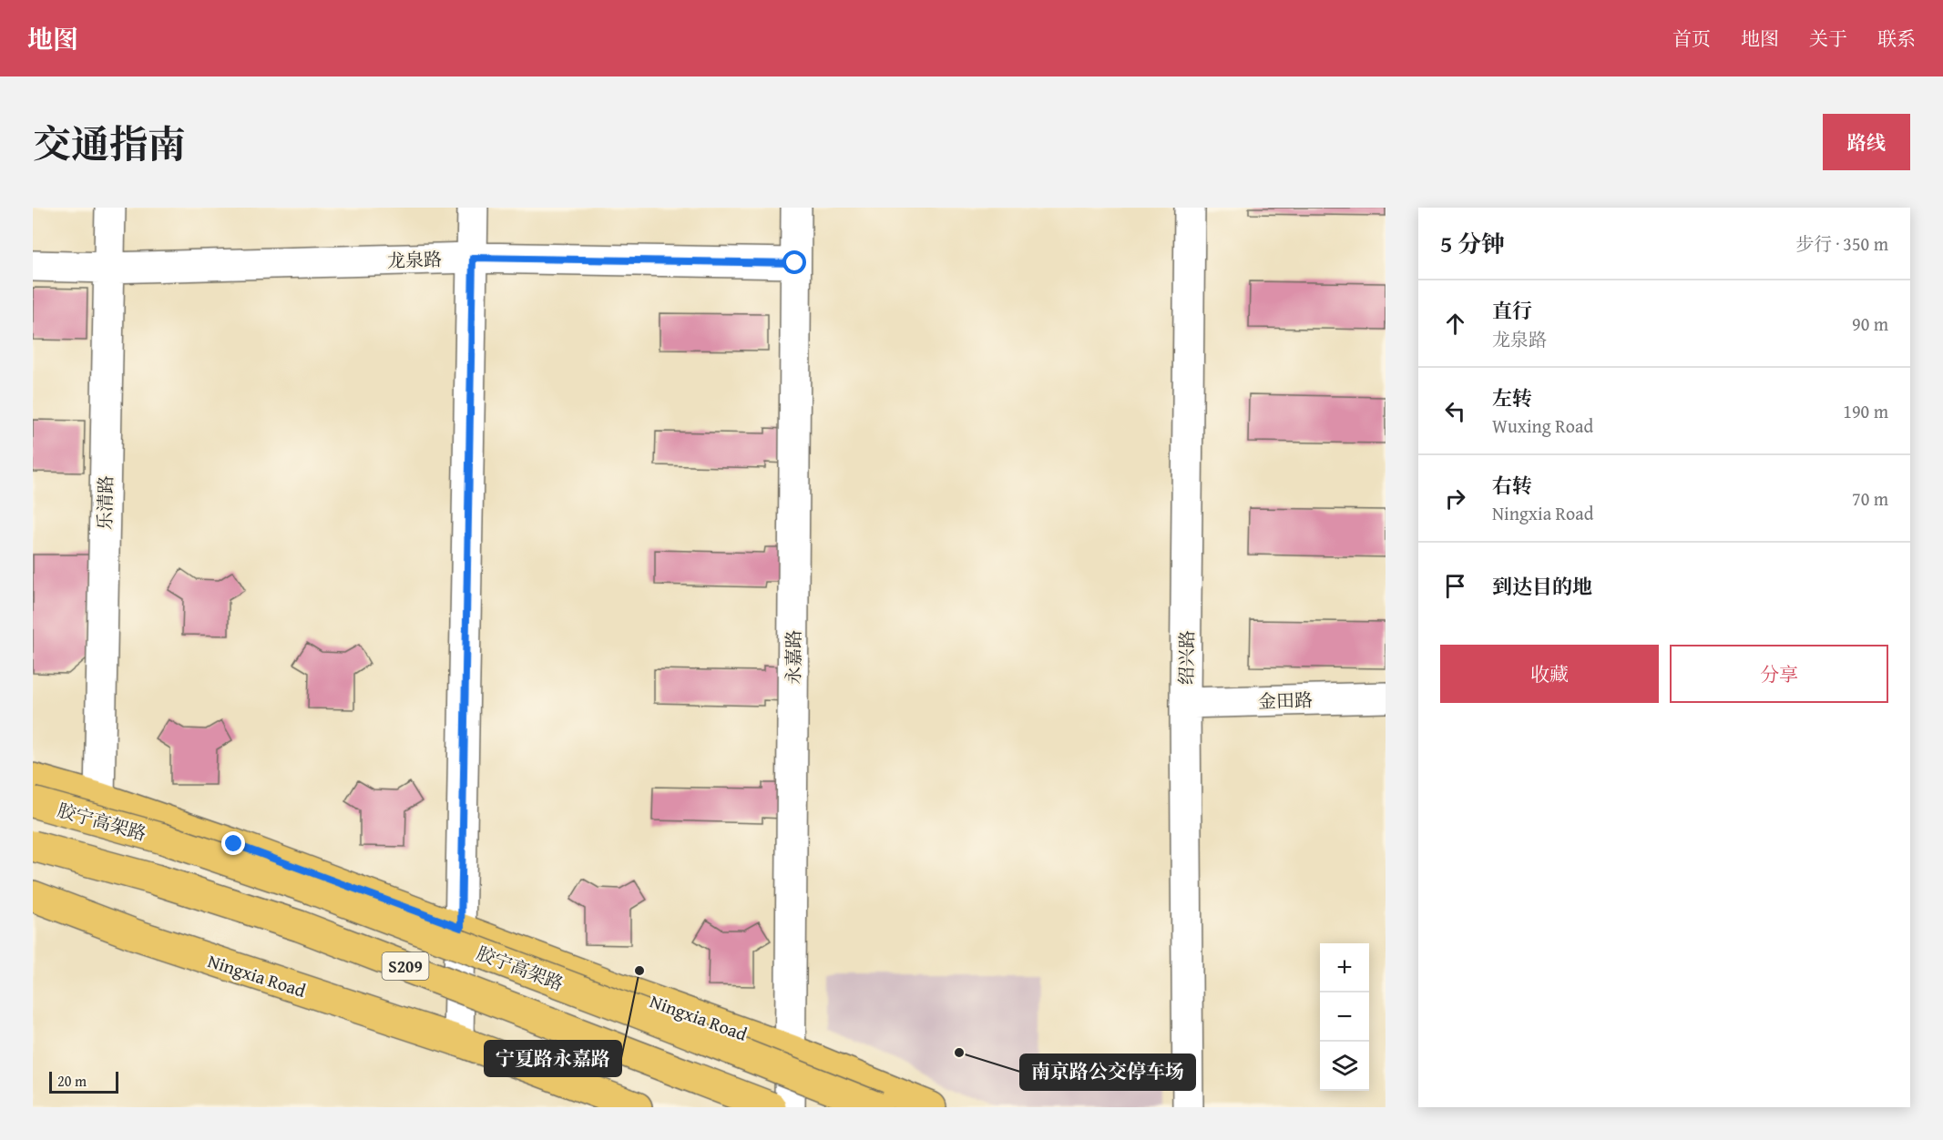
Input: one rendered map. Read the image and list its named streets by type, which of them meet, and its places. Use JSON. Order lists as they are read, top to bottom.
{
  "streets": {
    "main road": ["胶宁高架路", "S209", "Ningxia Road"],
    "street": [
      "龙泉路",
      "乐清路",
      "永嘉路",
      "绍兴路",
      "金田路"
    ]
  },
  "crossings": [
    ["龙泉路", "乐清路"],
    ["龙泉路", "永嘉路"],
    ["乐清路", "Ningxia Road"],
    ["永嘉路", "Ningxia Road"],
    ["绍兴路", "金田路"]
  ],
  "places": ["宁夏路永嘉路", "南京路公交停车场"],
  "scale_bar": "20 m",
  "page": {
    "header": "地图",
    "nav": [
      "首页",
      "地图",
      "关于",
      "联系"
    ],
    "title": "交通指南",
    "buttons": [
      "路线",
      ["收藏", "分享"]
    ],
    "heading": ["5 分钟", "步行 · 350 m"],
    "list": [
      ["直行", "龙泉路", "90 m"],
      ["左转", "Wuxing Road", "190 m"],
      ["右转", "Ningxia Road", "70 m"],
      "到达目的地"
    ],
    "map_buttons": ["+", "−"],
    "scale": "20 m"
  }
}
